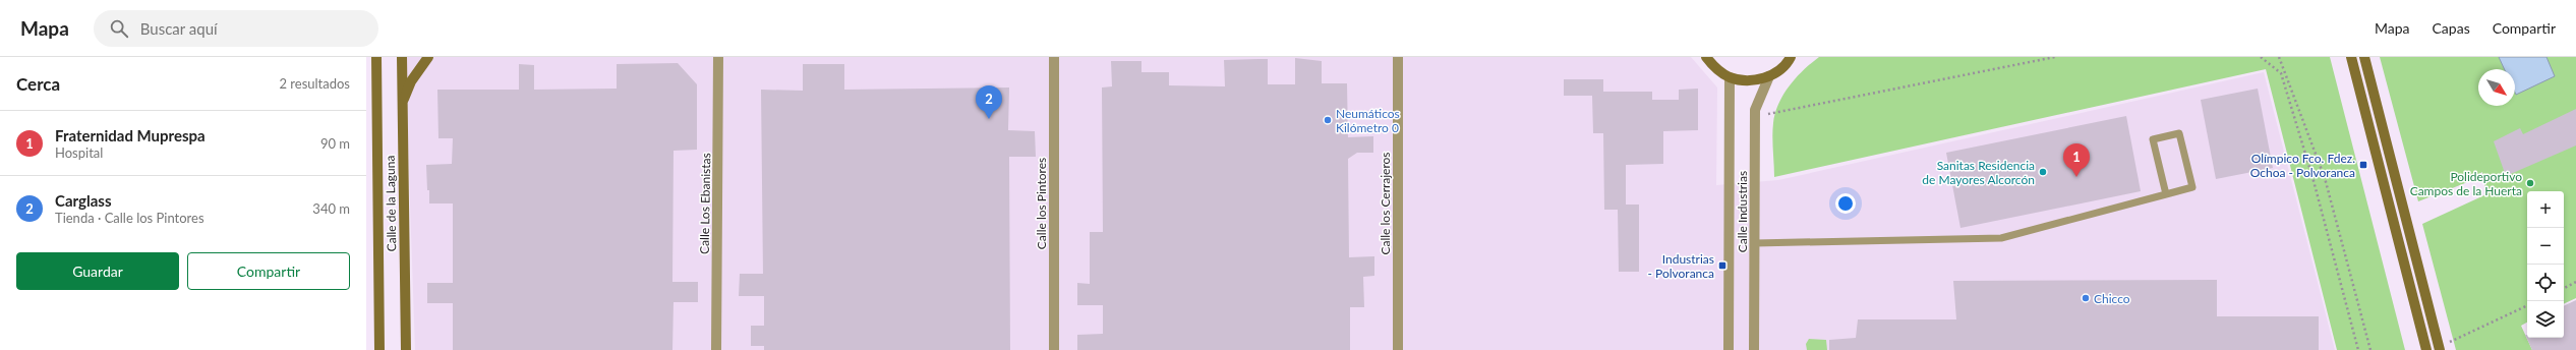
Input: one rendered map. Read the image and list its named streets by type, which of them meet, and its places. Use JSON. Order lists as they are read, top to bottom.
{
  "streets": {
    "street": [
      "Calle de la Laguna",
      "Calle Los Ebanistas",
      "Calle los Pintores",
      "Calle los Cerrajeros",
      "Calle Industrias"
    ]
  },
  "places": {
    "other": [
      "Neumáticos Kilómetro 0",
      "Sanitas Residencia de Mayores Alcorcón",
      "Polideportivo Campos de la Huerta",
      "Chicco"
    ],
    "transit": ["Olímpico Fco. Fdez. Ochoa - Polvoranca", "Industrias - Polvoranca"]
  },
  "north": "bottom right",
  "page": {
    "header": "Mapa",
    "search": "Buscar aquí",
    "nav": ["Mapa", "Capas", "Compartir"],
    "heading": ["Cerca", "2 resultados"],
    "pins": ["2", "1"],
    "list": [
      {
        "mark": "1",
        "name": "Fraternidad Muprespa",
        "note": "Hospital",
        "value": "90 m"
      },
      {
        "mark": "2",
        "name": "Carglass",
        "note": "Tienda · Calle los Pintores",
        "value": "340 m"
      }
    ],
    "map_buttons": ["+", "−"],
    "buttons": ["Guardar", "Compartir"]
  }
}
